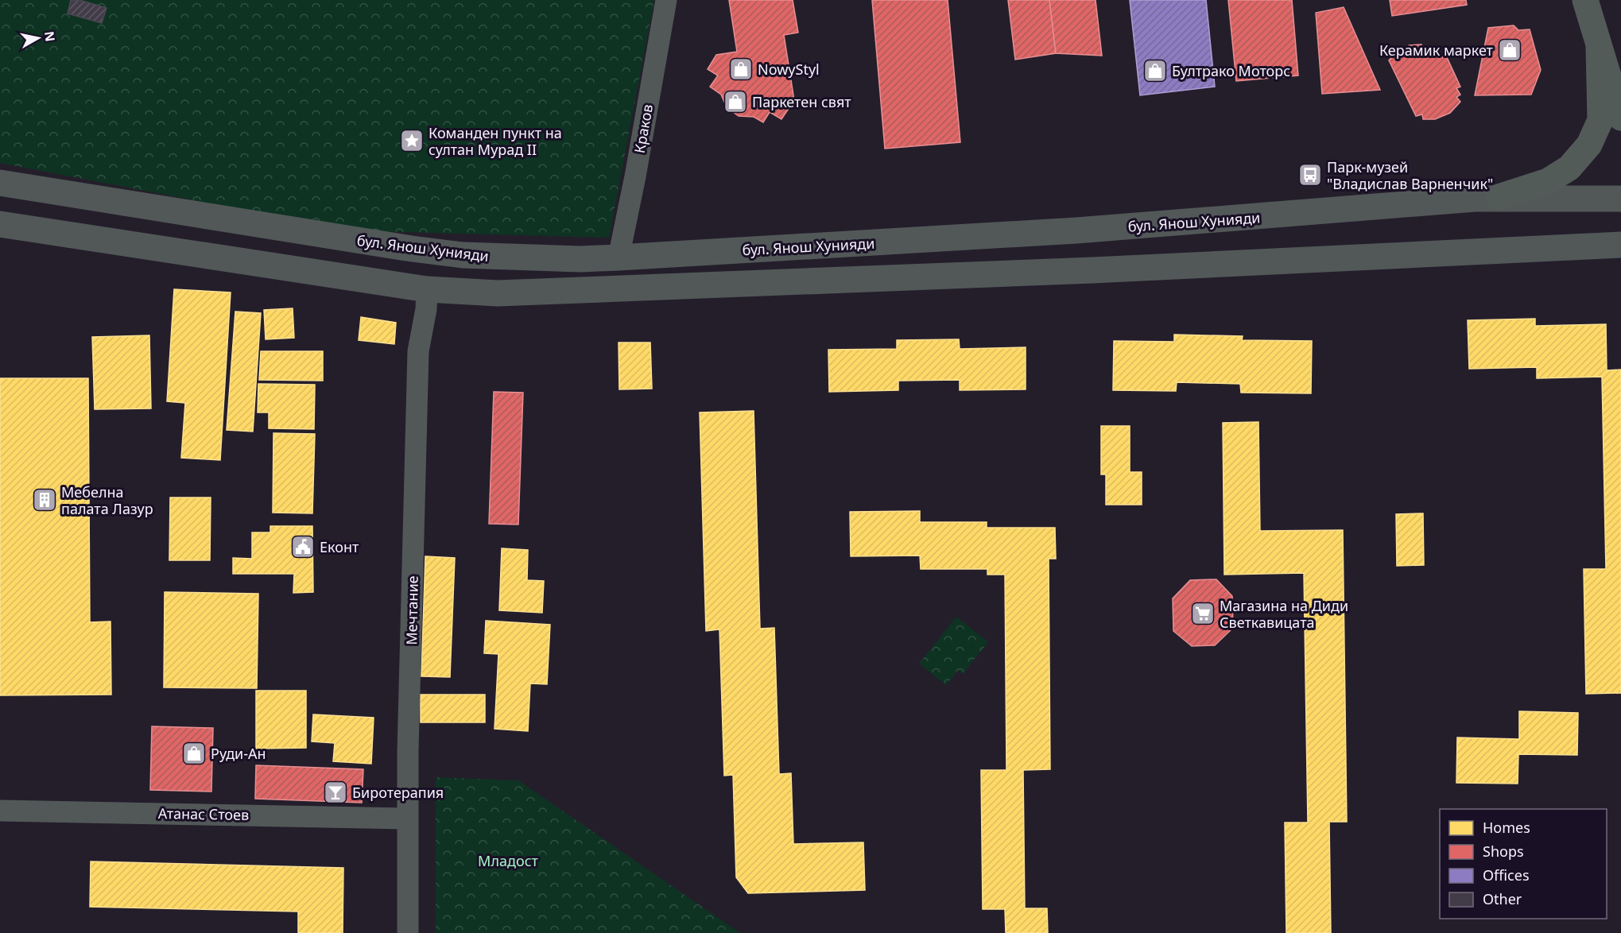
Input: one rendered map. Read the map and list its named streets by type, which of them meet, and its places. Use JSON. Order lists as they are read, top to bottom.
{
  "streets": {
    "street": [
      "Краков",
      "бул. Янош Хунияди",
      "Мечтание",
      "Атанас Стоев"
    ]
  },
  "crossings": [
    ["Краков", "бул. Янош Хунияди"],
    ["Мечтание", "Атанас Стоев"]
  ],
  "parks": ["Младост"],
  "places": {
    "shop": [
      "Керамик маркет",
      "NowyStyl",
      "Бултрако Моторс",
      "Паркетен свят",
      "Руди-Ан"
    ],
    "place": ["Команден пункт на султан Мурад II"],
    "bus stop": ["Парк-музей \"Владислав Варненчик\""],
    "building": ["Мебелна палата Лазур"],
    "public building": ["Еконт"],
    "supermarket": ["Магазина на Диди Светкавицата"],
    "bar": ["Биротерапия"]
  },
  "legend": [
    "Homes",
    "Shops",
    "Offices",
    "Other"
  ],
  "north": "right"
}
